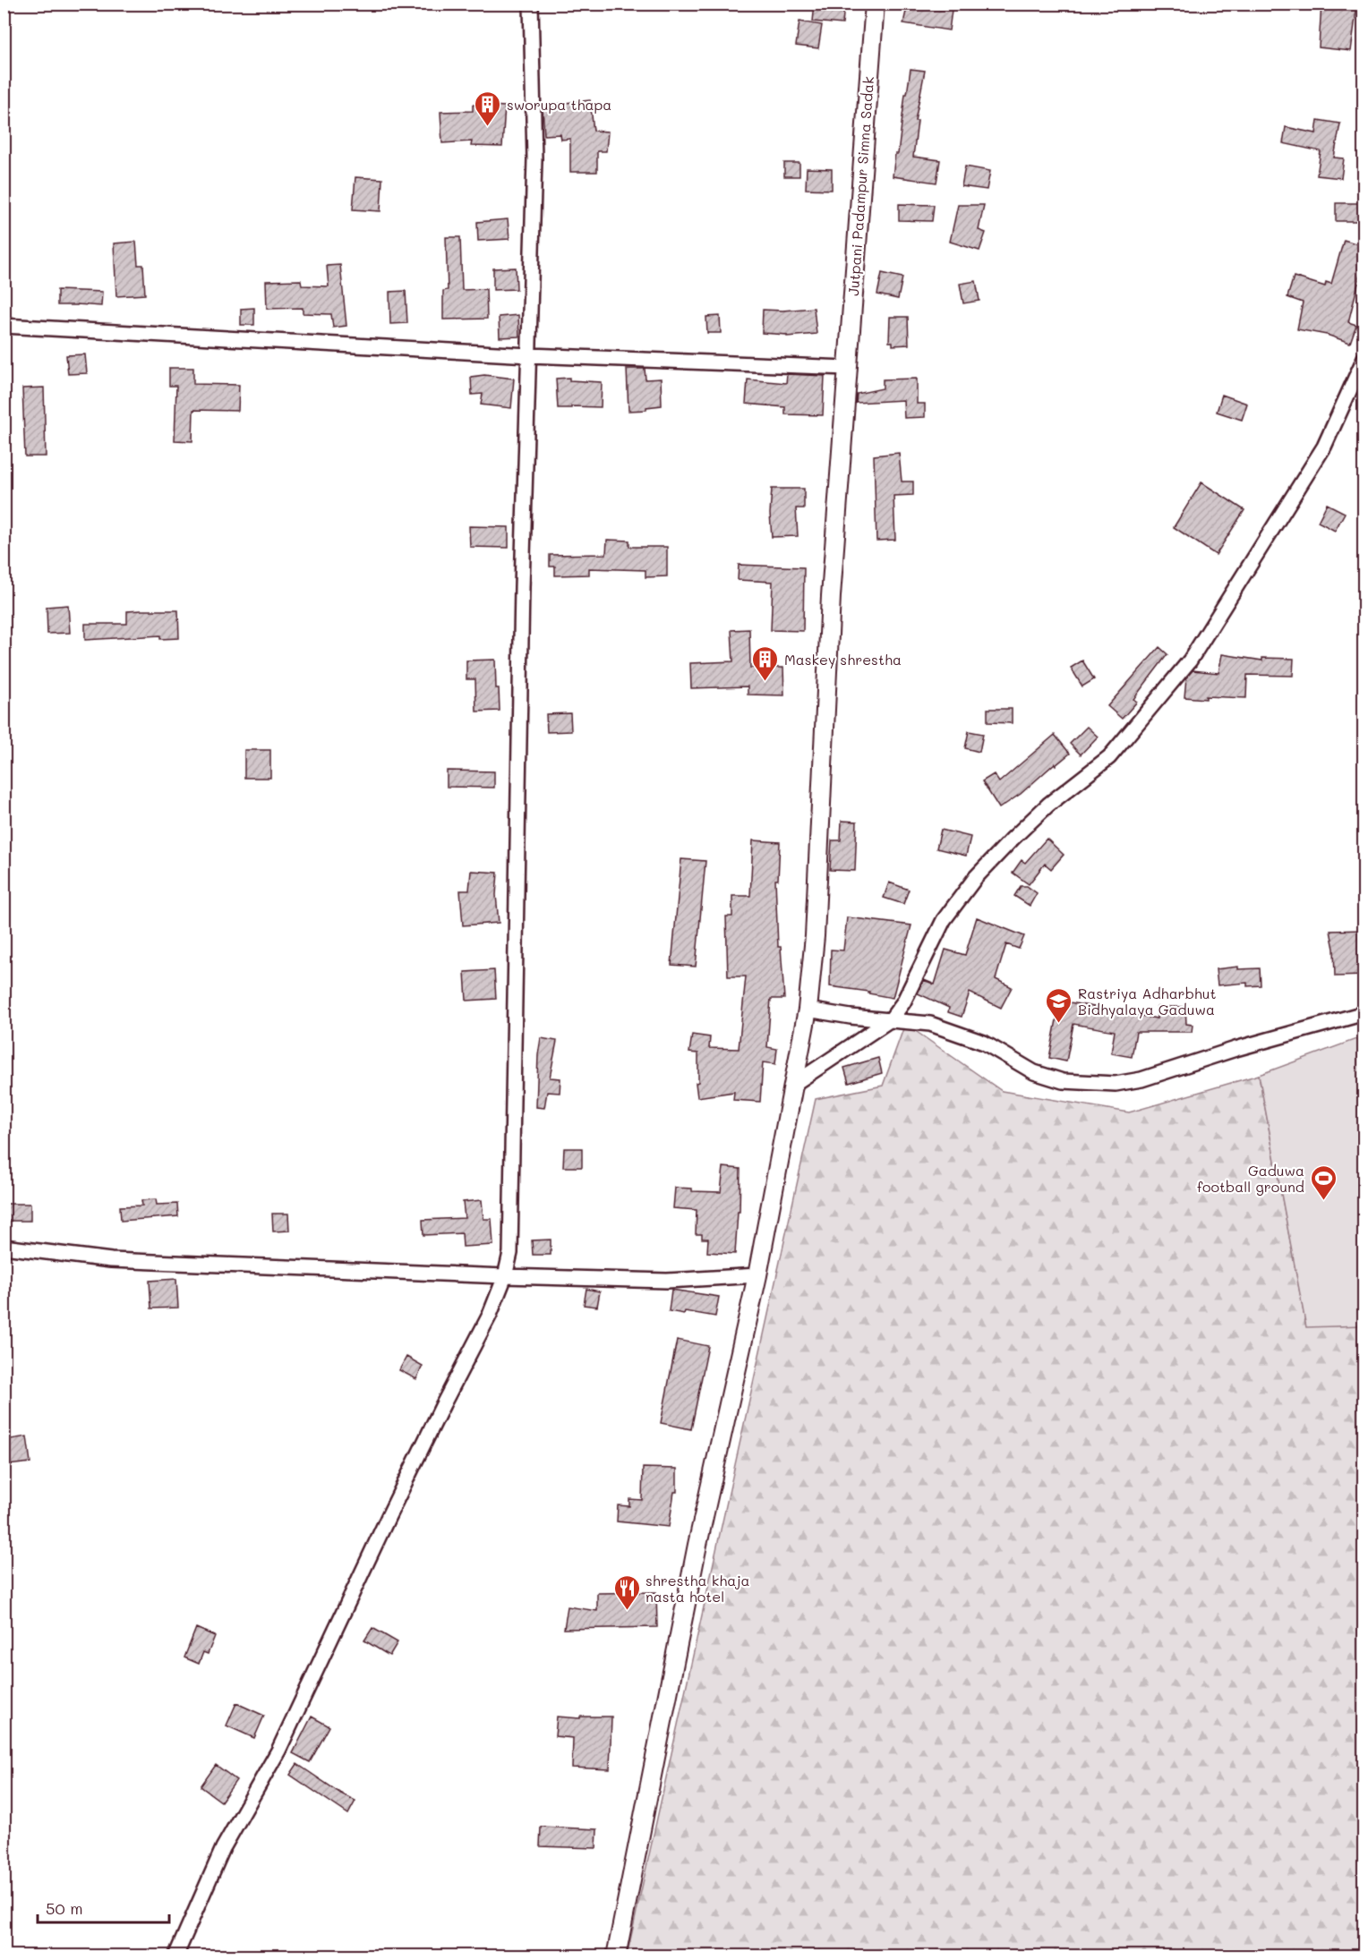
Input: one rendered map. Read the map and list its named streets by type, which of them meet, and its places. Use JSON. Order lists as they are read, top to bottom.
{
  "streets": {
    "street": ["Jutpani Padampur Simna Sadak"]
  },
  "places": {
    "building": ["sworupa thapa", "Maskey shrestha"],
    "school or university": ["Rastriya Adharbhut Bidhyalaya Gaduwa"],
    "sports": ["Gaduwa football ground"],
    "restaurant": ["shrestha khaja nasta hotel"]
  },
  "scale_bar": "50 m"
}
